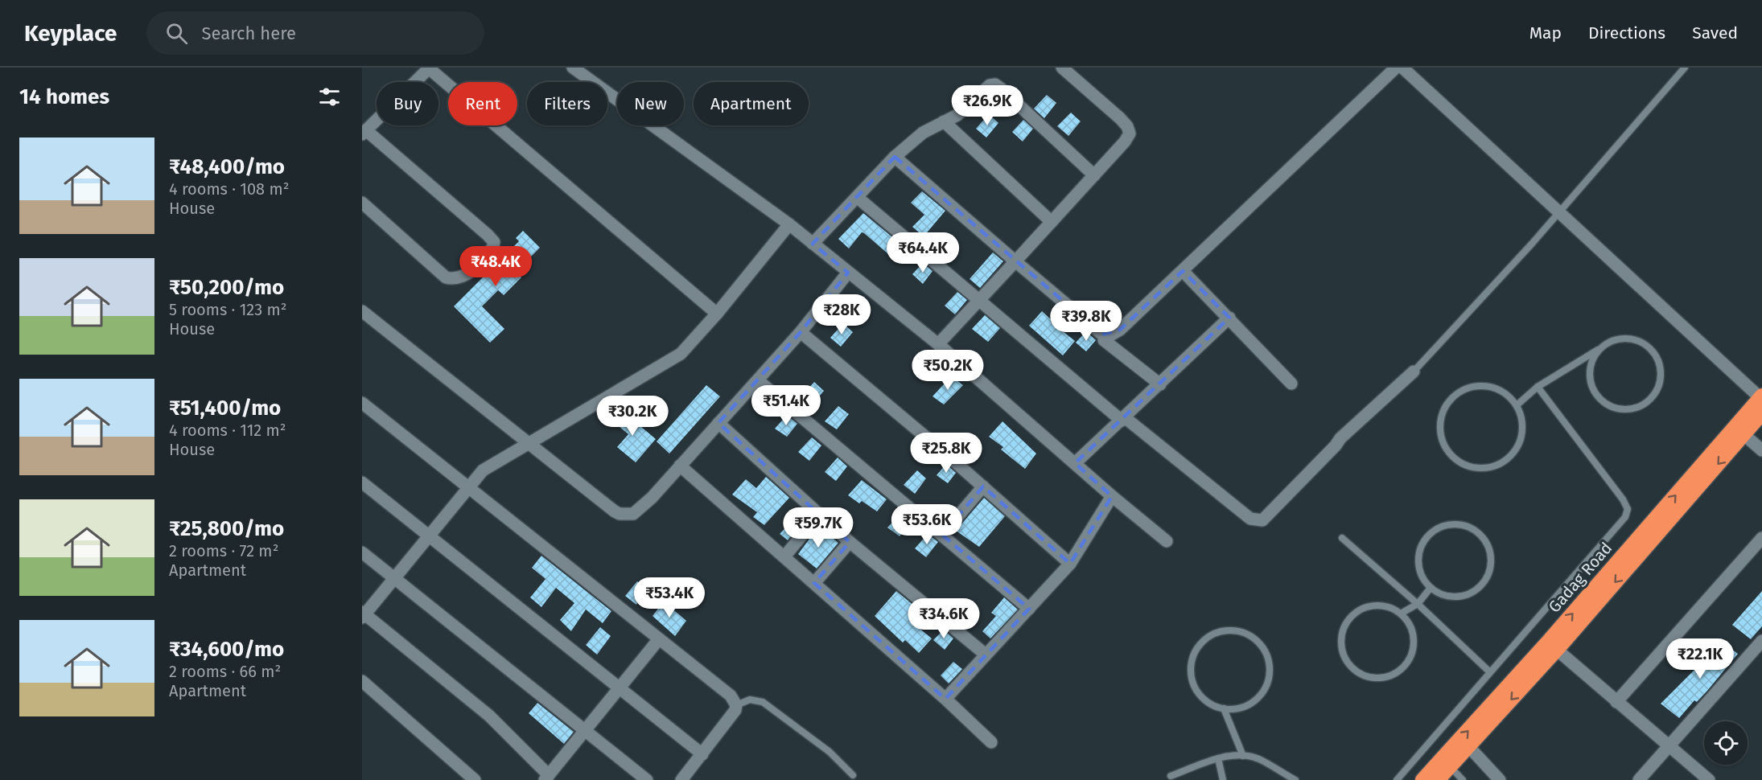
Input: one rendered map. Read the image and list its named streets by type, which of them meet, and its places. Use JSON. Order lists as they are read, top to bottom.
{
  "streets": {
    "highway": ["Gadag Road"]
  },
  "page": {
    "header": "Keyplace",
    "search": "Search here",
    "nav": ["Map", "Directions", "Saved"],
    "heading": "14 homes",
    "chip": [
      "Buy",
      "Rent",
      "Filters",
      "New",
      "Apartment"
    ],
    "price": [
      "₹26.9K",
      "₹64.4K",
      "₹48.4K",
      "₹28K",
      "₹39.8K",
      "₹50.2K",
      "₹51.4K",
      "₹30.2K",
      "₹25.8K",
      "₹53.6K",
      "₹59.7K",
      "₹53.4K",
      "₹34.6K",
      "₹22.1K"
    ],
    "list": [
      {
        "name": "₹48,400/mo",
        "note": "4 rooms · 108 m² · House"
      },
      {
        "name": "₹50,200/mo",
        "note": "5 rooms · 123 m² · House"
      },
      {
        "name": "₹51,400/mo",
        "note": "4 rooms · 112 m² · House"
      },
      {
        "name": "₹25,800/mo",
        "note": "2 rooms · 72 m² · Apartment"
      },
      {
        "name": "₹34,600/mo",
        "note": "2 rooms · 66 m² · Apartment"
      }
    ]
  }
}
